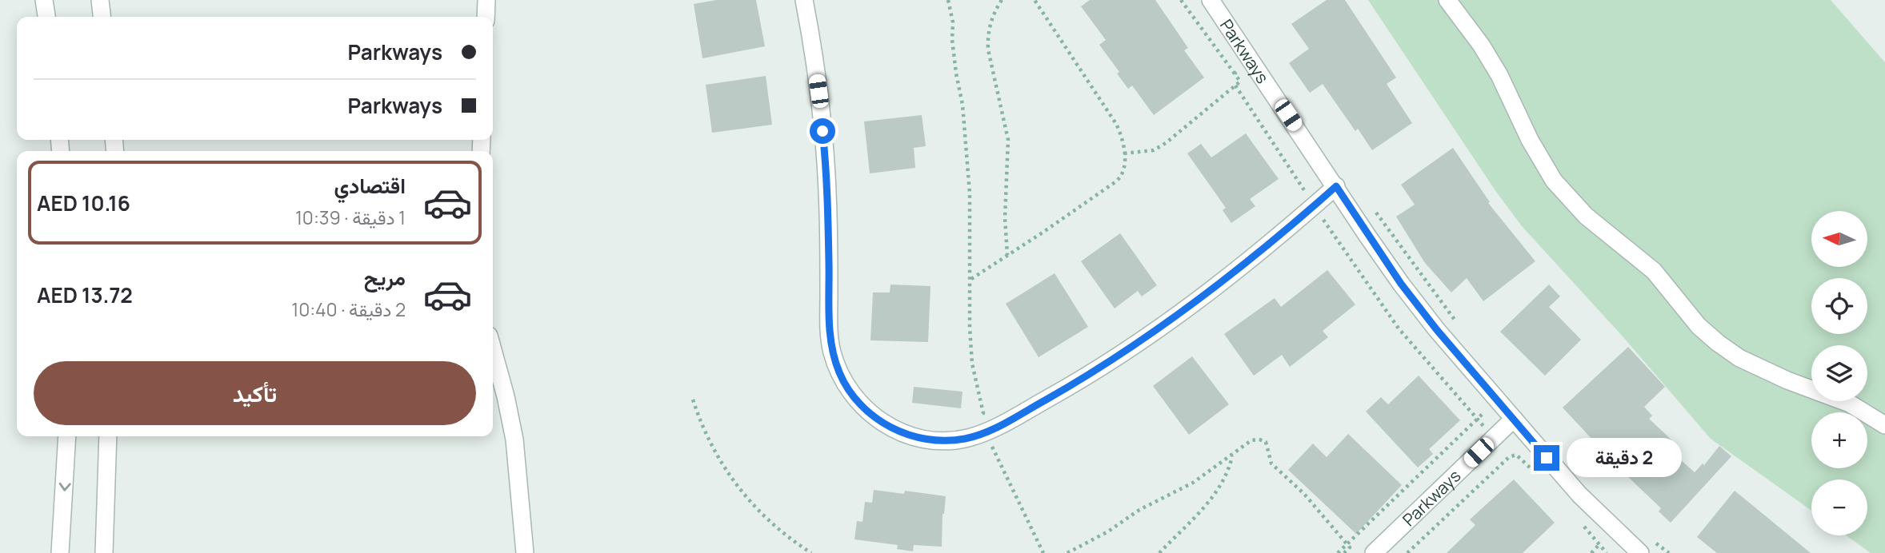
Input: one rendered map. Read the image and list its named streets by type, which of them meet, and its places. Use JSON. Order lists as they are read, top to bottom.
{
  "streets": {
    "street": ["Parkways"]
  },
  "north": "left",
  "page": {
    "banner": ["Parkways", "Parkways"],
    "list": [
      {
        "name": "اقتصادي",
        "note": "1 دقيقة · 10:39",
        "value": "AED 10.16"
      },
      {
        "name": "مريح",
        "note": "2 دقيقة · 10:40",
        "value": "AED 13.72"
      }
    ],
    "map_buttons": ["+", "−"],
    "buttons": "تأكيد",
    "bubble": "2 دقيقة"
  }
}
